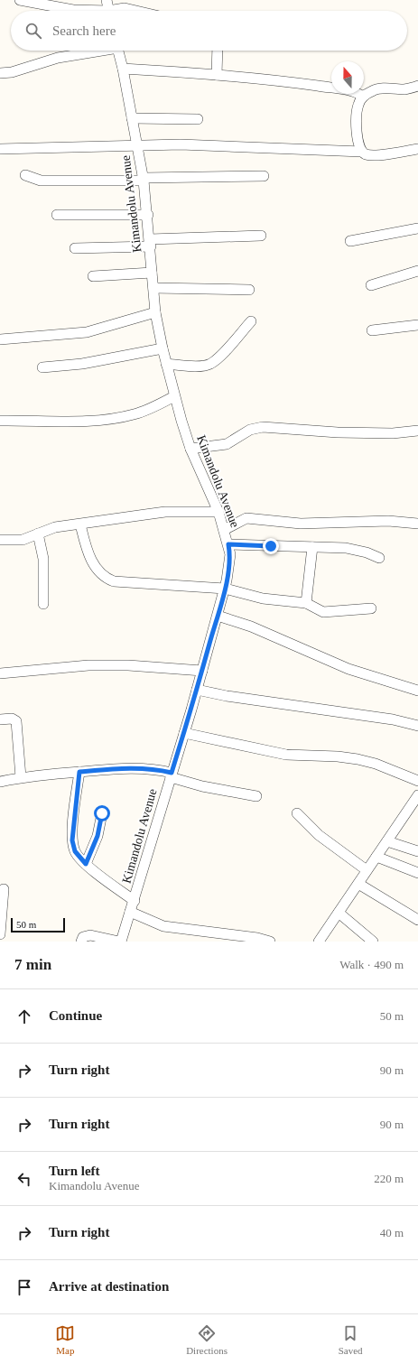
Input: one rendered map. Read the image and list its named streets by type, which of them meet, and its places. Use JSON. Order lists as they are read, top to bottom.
{
  "streets": {
    "street": ["Kimandolu Avenue"]
  },
  "scale_bar": "50 m",
  "north": "top",
  "page": {
    "search": "Search here",
    "scale": "50 m",
    "heading": ["7 min", "Walk · 490 m"],
    "list": [
      ["Continue", "50 m"],
      ["Turn right", "90 m"],
      ["Turn right", "90 m"],
      ["Turn left", "Kimandolu Avenue", "220 m"],
      ["Turn right", "40 m"],
      "Arrive at destination"
    ],
    "nav": ["Map", "Directions", "Saved"]
  }
}
